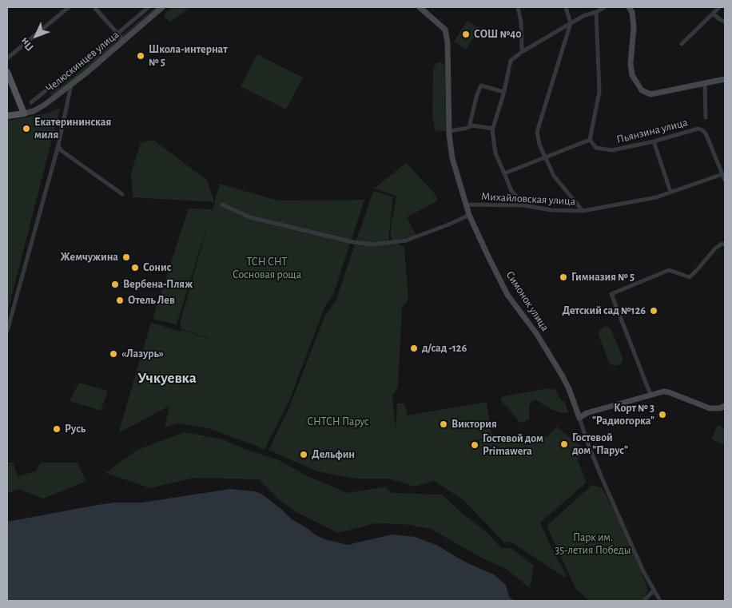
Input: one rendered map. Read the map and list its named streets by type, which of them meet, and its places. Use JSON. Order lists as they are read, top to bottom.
{
  "streets": {
    "main road": ["Челюскинцев улица"],
    "street": ["Пьянзина улица", "Михайловская улица", "Симонок улица"]
  },
  "crossings": [
    ["Пьянзина улица", "Михайловская улица"],
    ["Михайловская улица", "Симонок улица"]
  ],
  "districts": ["Учкуевка"],
  "parks": ["ТСН СНТ Сосновая роща", "СНТСН Парус", "Парк им. 35-летия Победы"],
  "places": [
    "СОШ №40",
    "Школа-интернат № 5",
    "Екатерининская миля",
    "Жемчужина",
    "Сонис",
    "Гимназия № 5",
    "Вербена-Пляж",
    "Отель Лев",
    "Детский сад №126",
    "д/сад -126",
    "«Лазурь»",
    "Корт № 3 \"Радиогорка\"",
    "Виктория",
    "Русь",
    "Гостевой дом \"Парус\"",
    "Гостевой дом Primawera",
    "Дельфин"
  ],
  "north": "bottom left"
}
